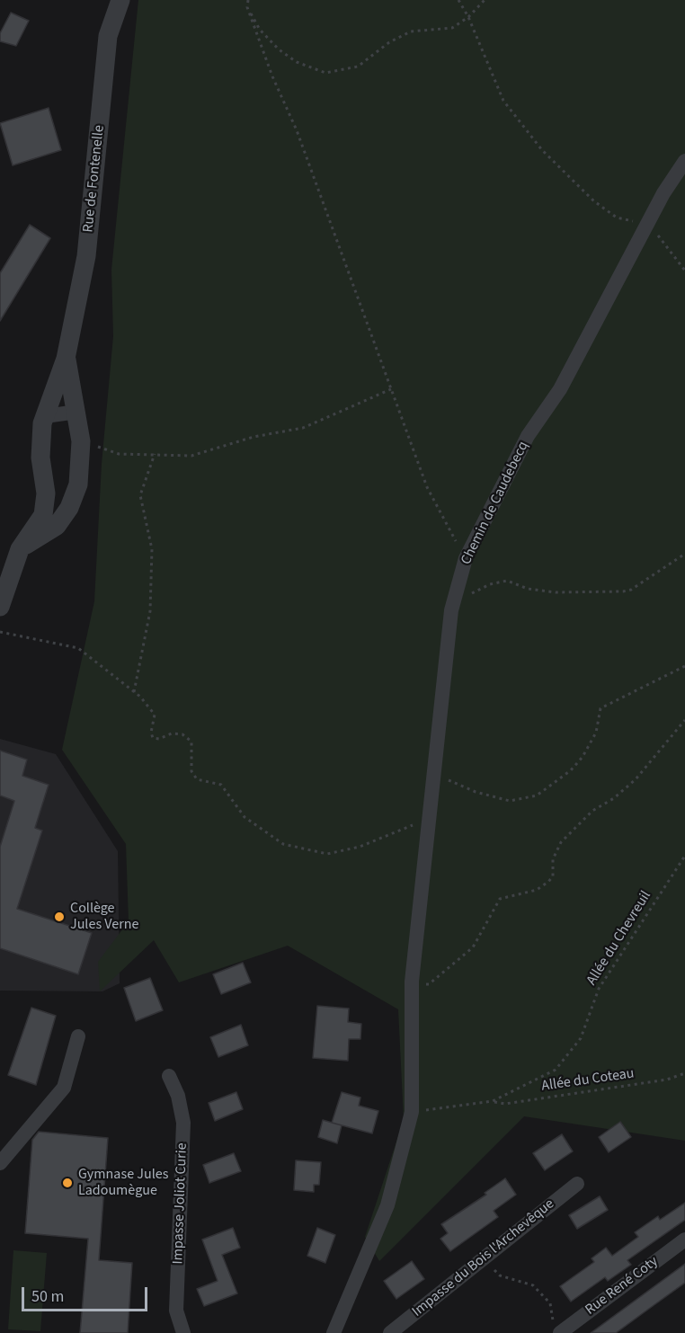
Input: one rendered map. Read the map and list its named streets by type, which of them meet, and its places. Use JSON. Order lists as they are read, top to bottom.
{
  "streets": {
    "street": [
      "Rue de Fontenelle",
      "Chemin de Caudebecq",
      "Impasse Joliot Curie",
      "Impasse du Bois l'Archevêque",
      "Rue René Coty"
    ],
    "path": ["Allée du Chevreuil", "Allée du Coteau"]
  },
  "crossings": [
    ["Chemin de Caudebecq", "Allée du Chevreuil"],
    ["Allée du Chevreuil", "Allée du Coteau"]
  ],
  "places": ["Collège Jules Verne", "Gymnase Jules Ladoumègue"],
  "scale_bar": "50 m"
}
